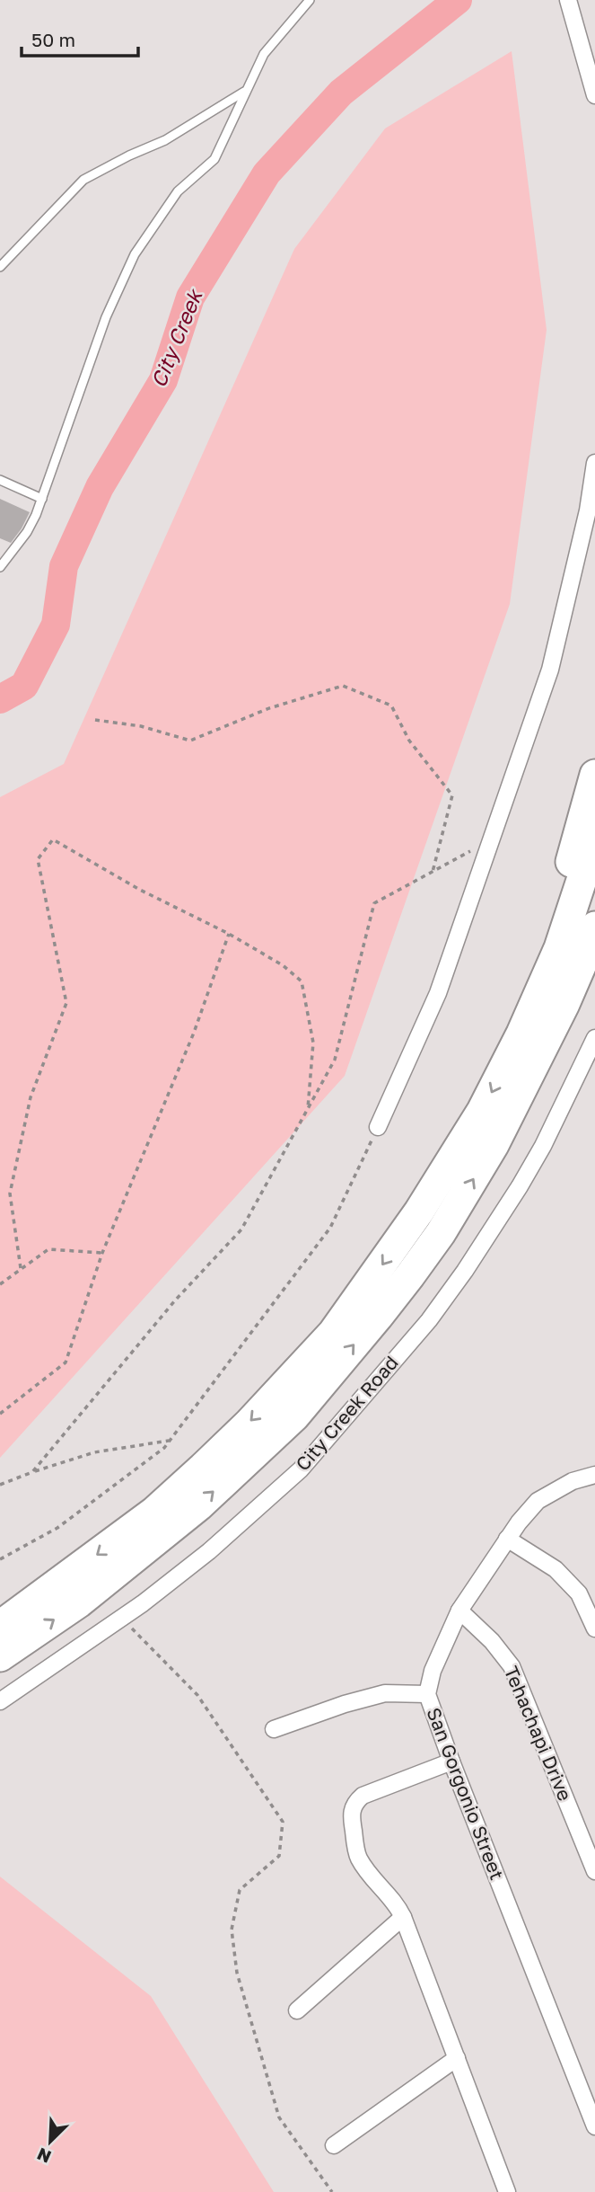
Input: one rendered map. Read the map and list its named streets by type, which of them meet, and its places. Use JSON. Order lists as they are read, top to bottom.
{
  "streets": {
    "street": ["City Creek Road", "Tehachapi Drive", "San Gorgonio Street"]
  },
  "crossings": [
    ["Tehachapi Drive", "San Gorgonio Street"]
  ],
  "water": ["City Creek"],
  "scale_bar": "50 m",
  "north": "bottom left"
}
